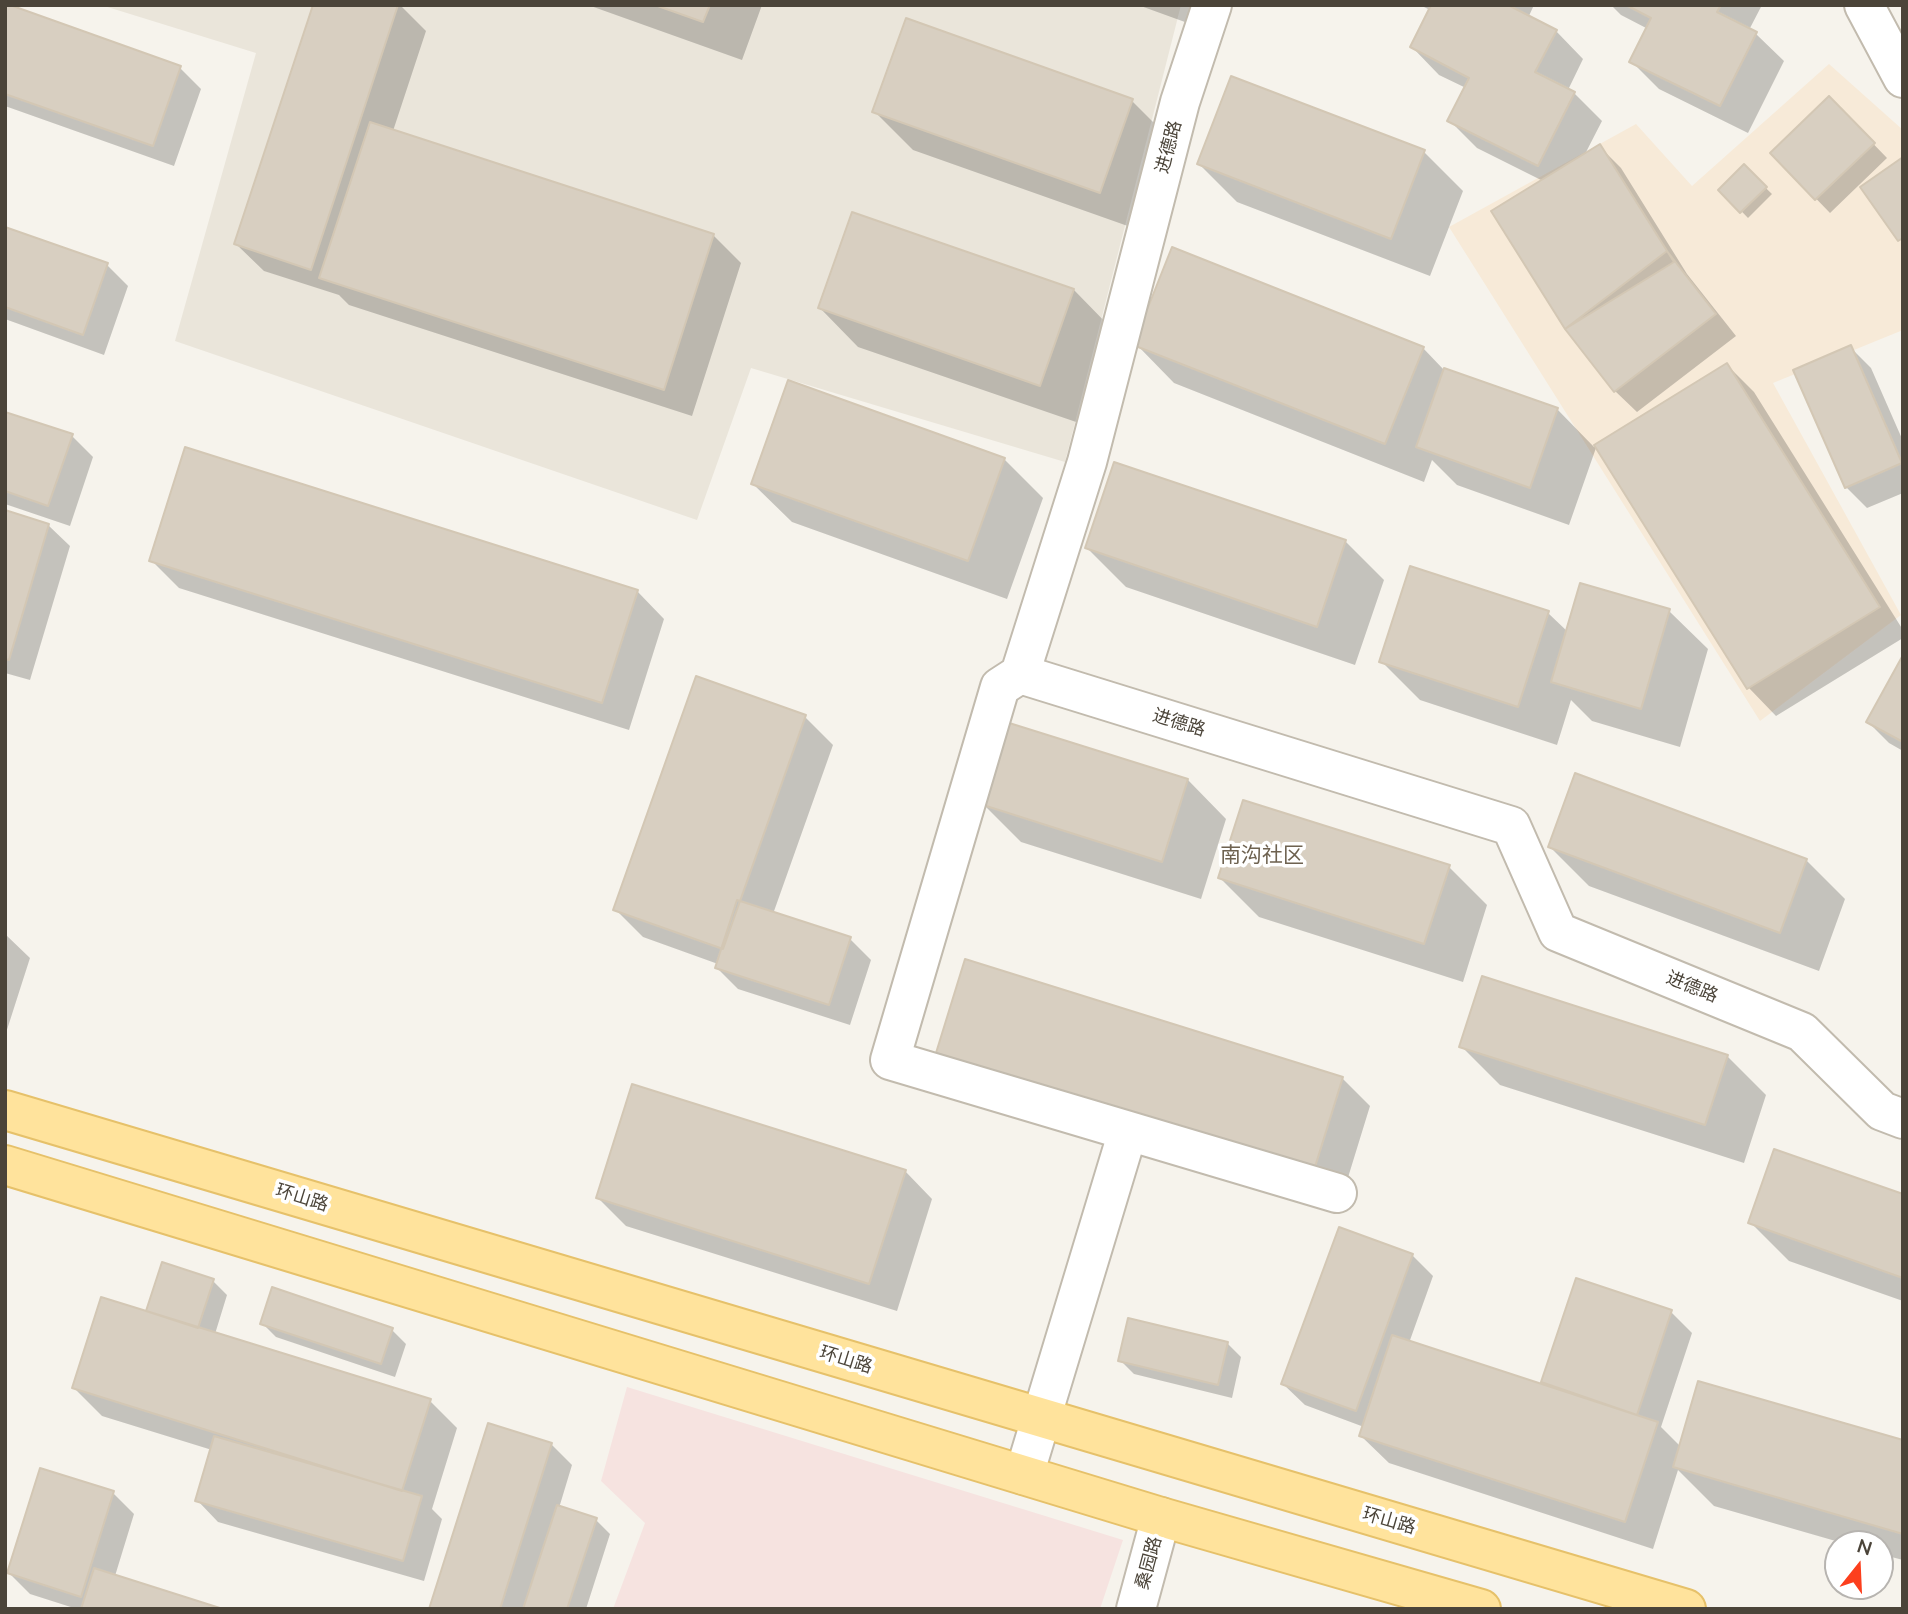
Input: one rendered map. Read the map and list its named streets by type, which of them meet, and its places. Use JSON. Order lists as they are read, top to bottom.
{
  "streets": {
    "main road": ["环山路"],
    "street": ["进德路", "桑园路"]
  },
  "districts": ["南沟社区"],
  "north": "top"
}
